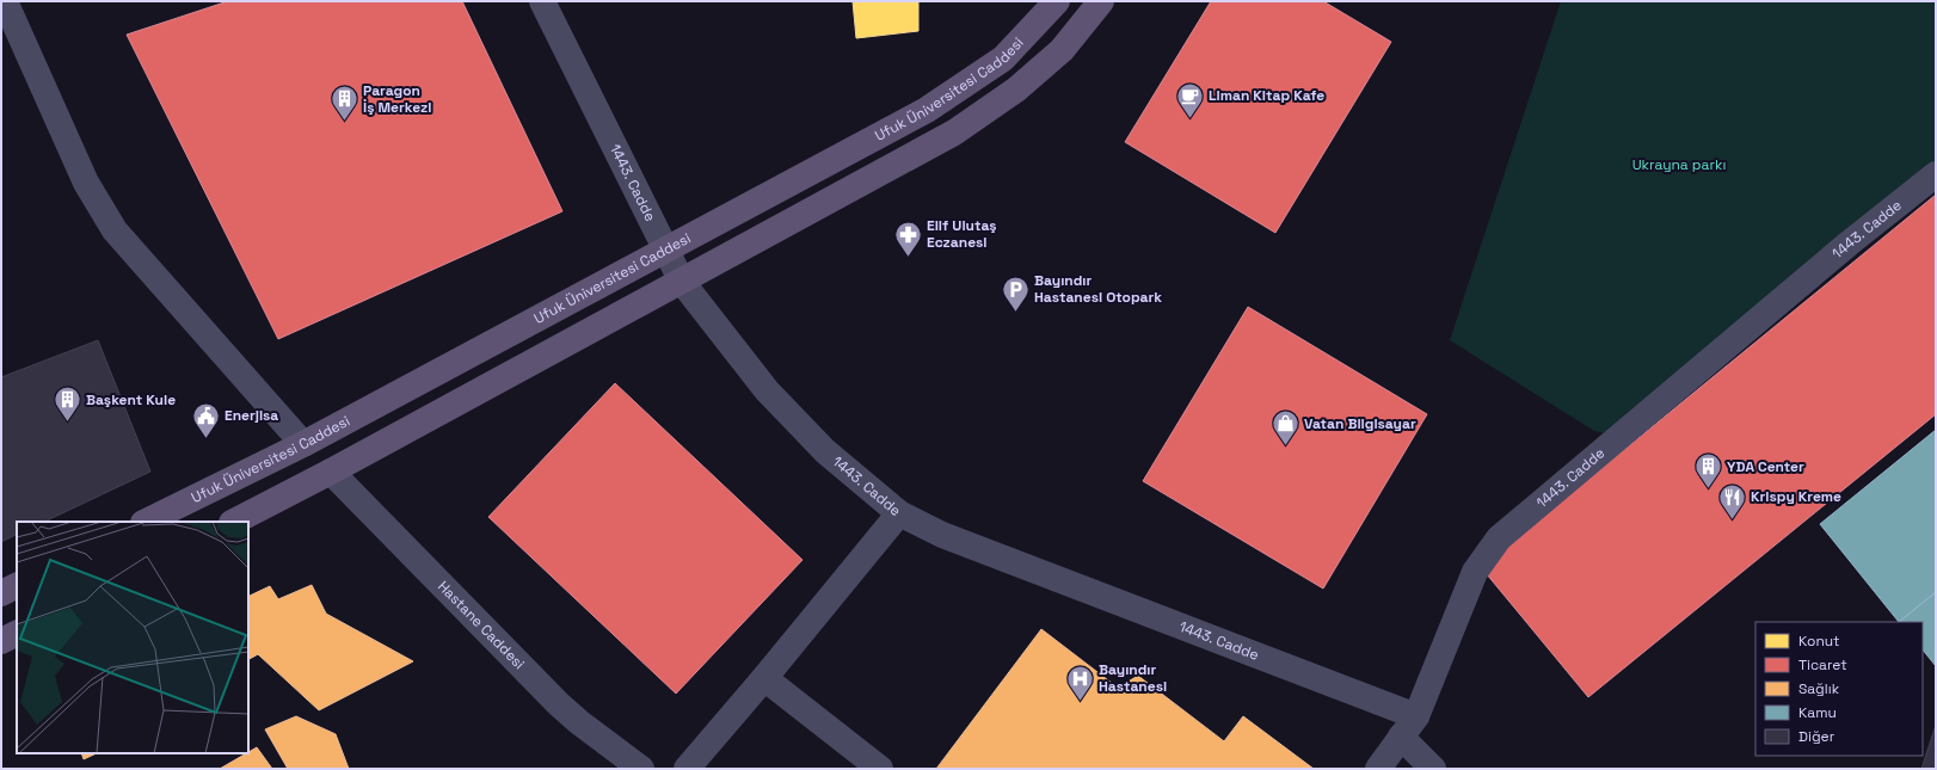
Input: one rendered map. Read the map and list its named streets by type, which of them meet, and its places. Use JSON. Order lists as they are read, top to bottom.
{
  "streets": {
    "main road": ["Ufuk Üniversitesi Caddesi"],
    "street": ["1443. Cadde", "Hastane Caddesi"]
  },
  "crossings": [
    ["Ufuk Üniversitesi Caddesi", "1443. Cadde"]
  ],
  "parks": ["Ukrayna parkı"],
  "places": {
    "cafe": ["Liman Kitap Kafe"],
    "building": ["Paragon İş Merkezi", "Başkent Kule", "YDA Center"],
    "pharmacy": ["Elif Ulutaş Eczanesi"],
    "parking": ["Bayındır Hastanesi Otopark"],
    "public building": ["Enerjisa"],
    "shop": ["Vatan Bilgisayar"],
    "restaurant": ["Krispy Kreme"],
    "hospital": ["Bayındır Hastanesi"]
  },
  "legend": [
    "Konut",
    "Ticaret",
    "Sağlık",
    "Kamu",
    "Diğer"
  ]
}
